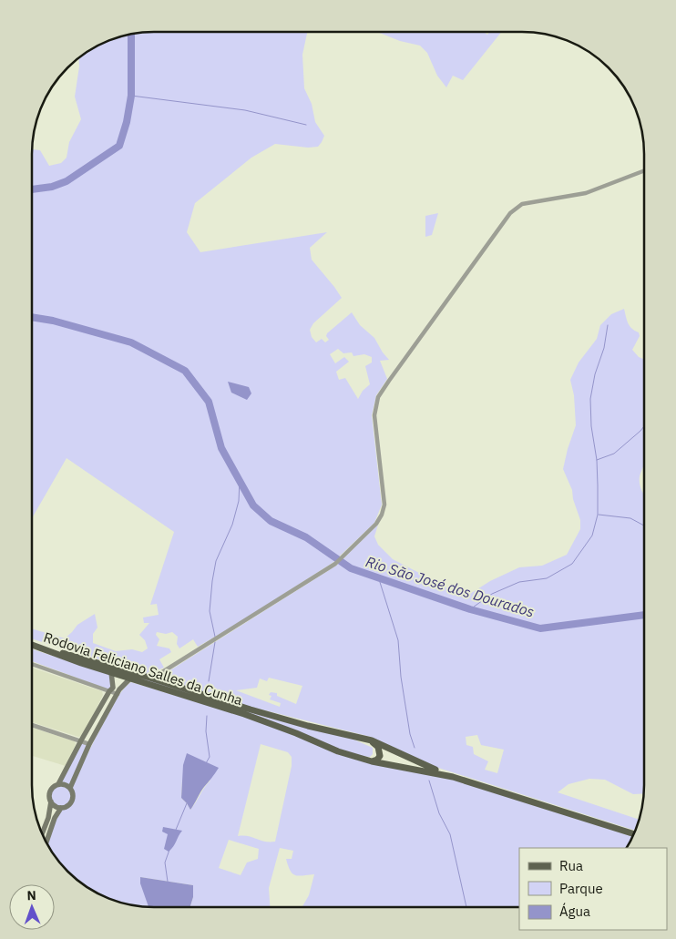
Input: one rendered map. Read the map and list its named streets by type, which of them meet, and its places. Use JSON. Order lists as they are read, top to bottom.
{
  "streets": {
    "main road": ["Rodovia Feliciano Salles da Cunha"]
  },
  "water": ["Rio São José dos Dourados"],
  "legend": ["Rua", "Parque", "Água"],
  "north": "top"
}
